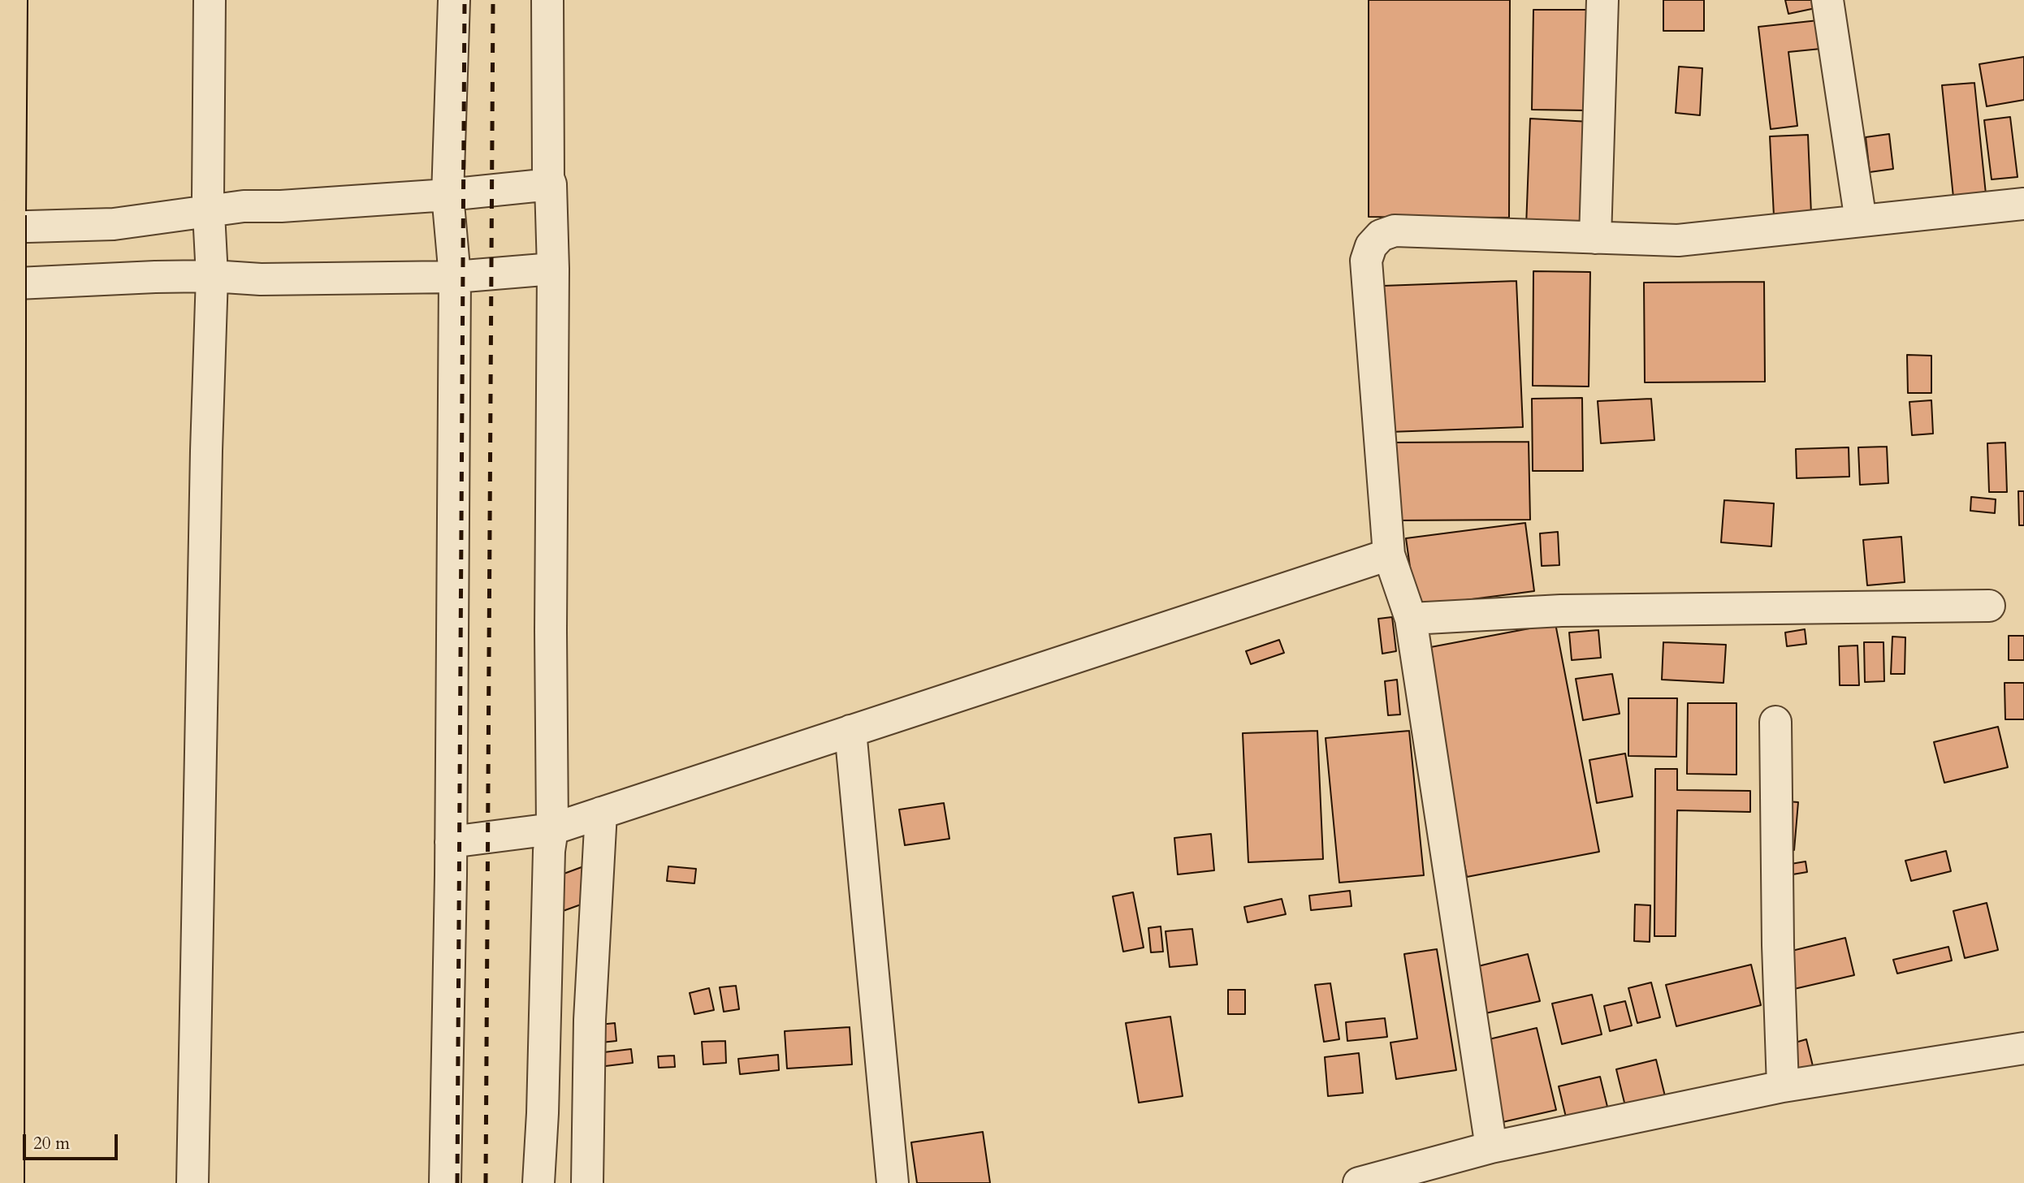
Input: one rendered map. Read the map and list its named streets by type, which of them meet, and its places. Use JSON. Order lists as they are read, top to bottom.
{
  "scale_bar": "20 m"
}
